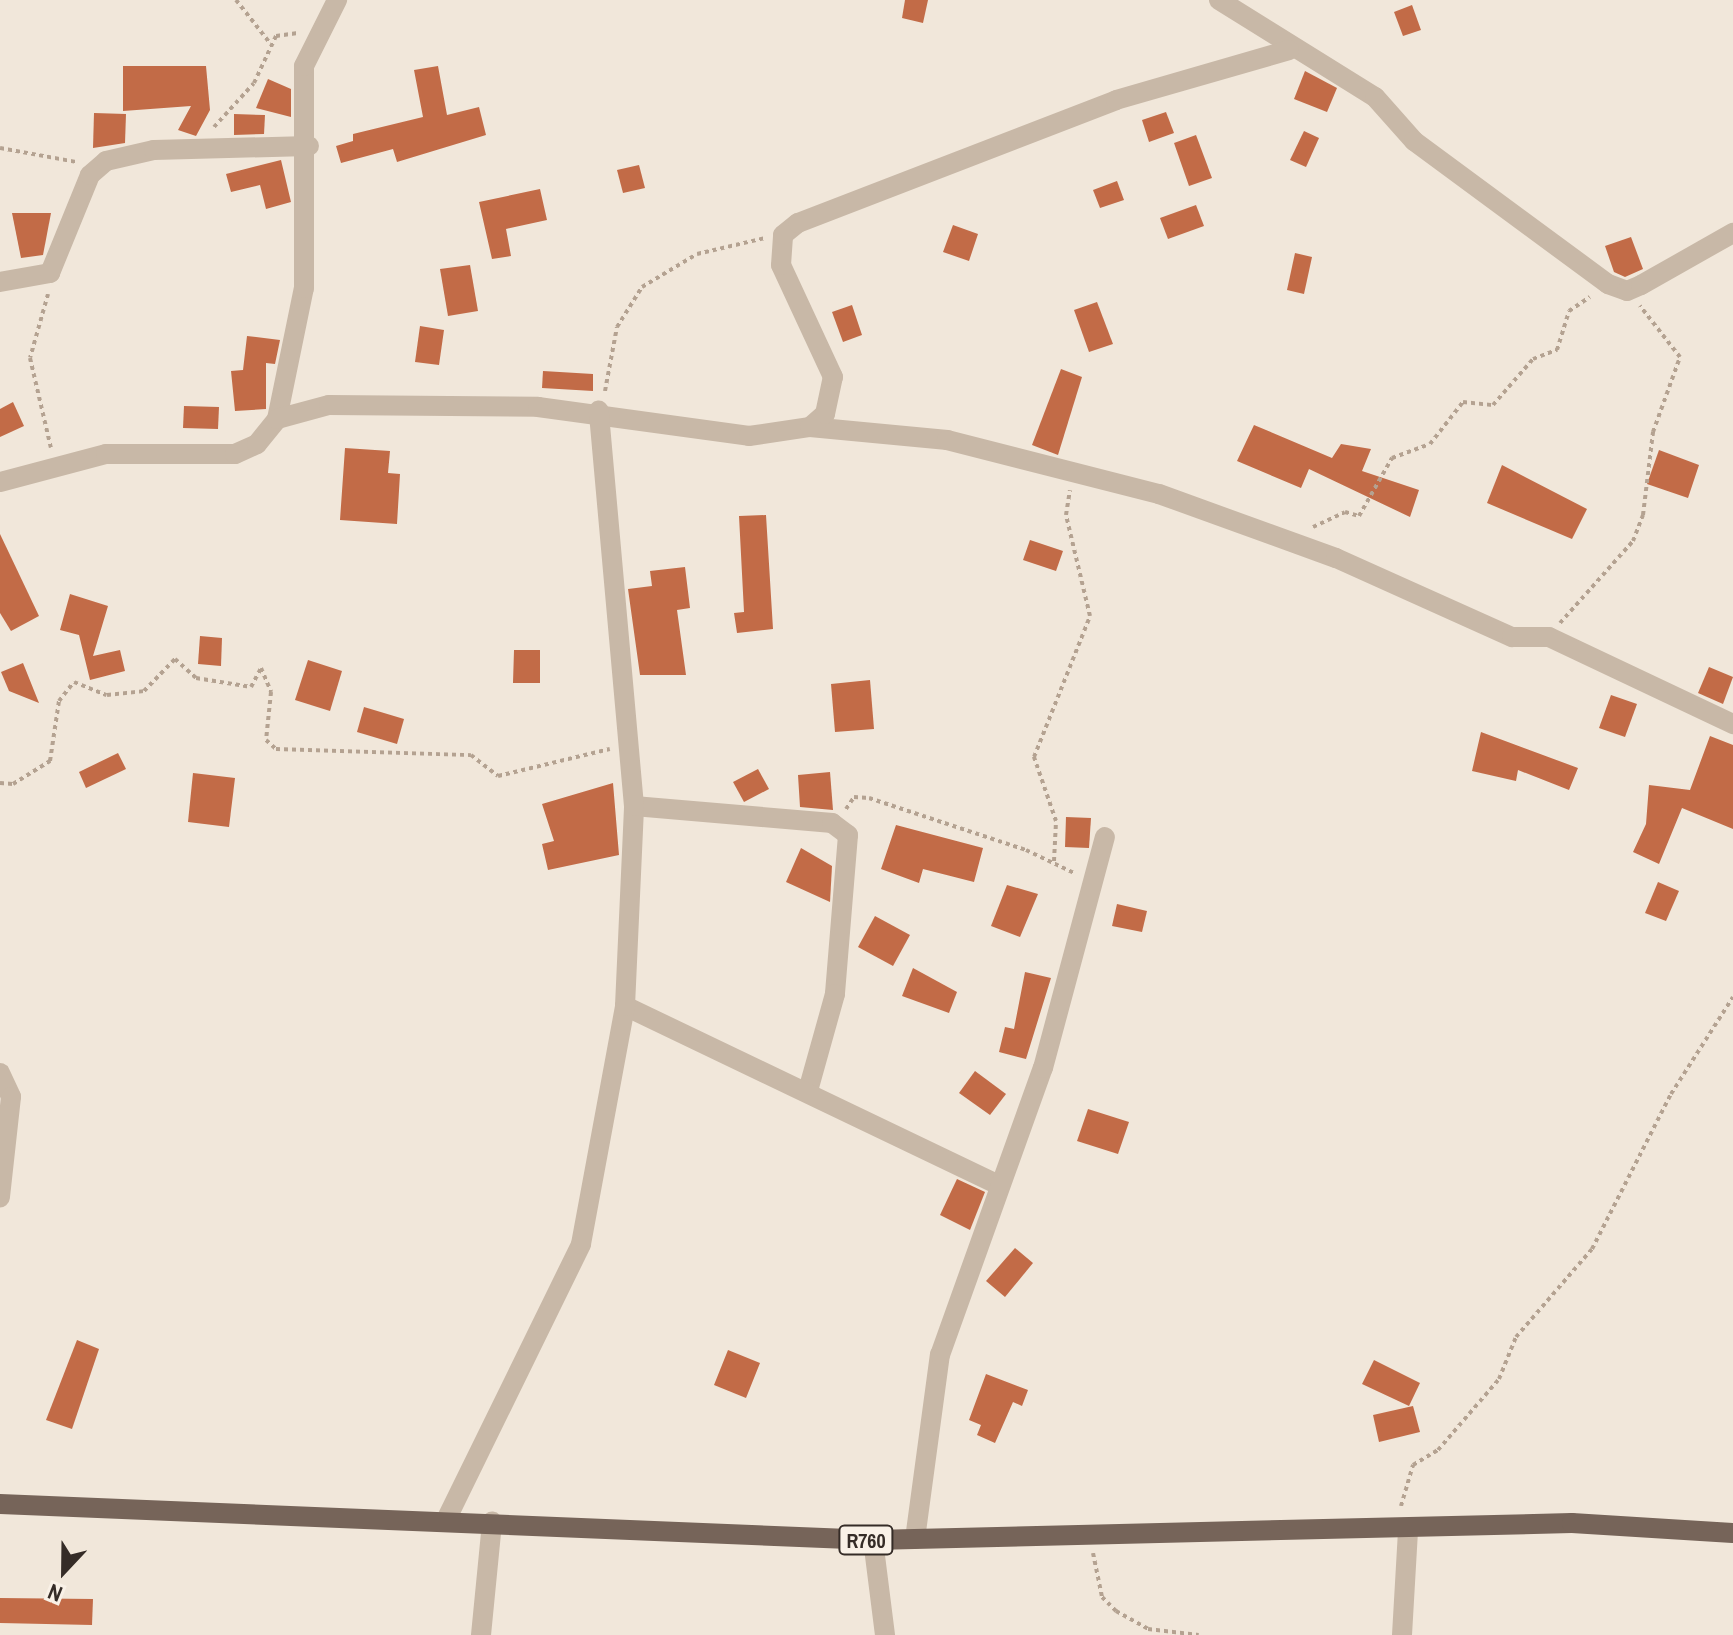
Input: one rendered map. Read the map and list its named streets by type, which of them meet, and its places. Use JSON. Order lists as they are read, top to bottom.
{
  "streets": {
    "main road": ["R760"]
  },
  "north": "bottom"
}
